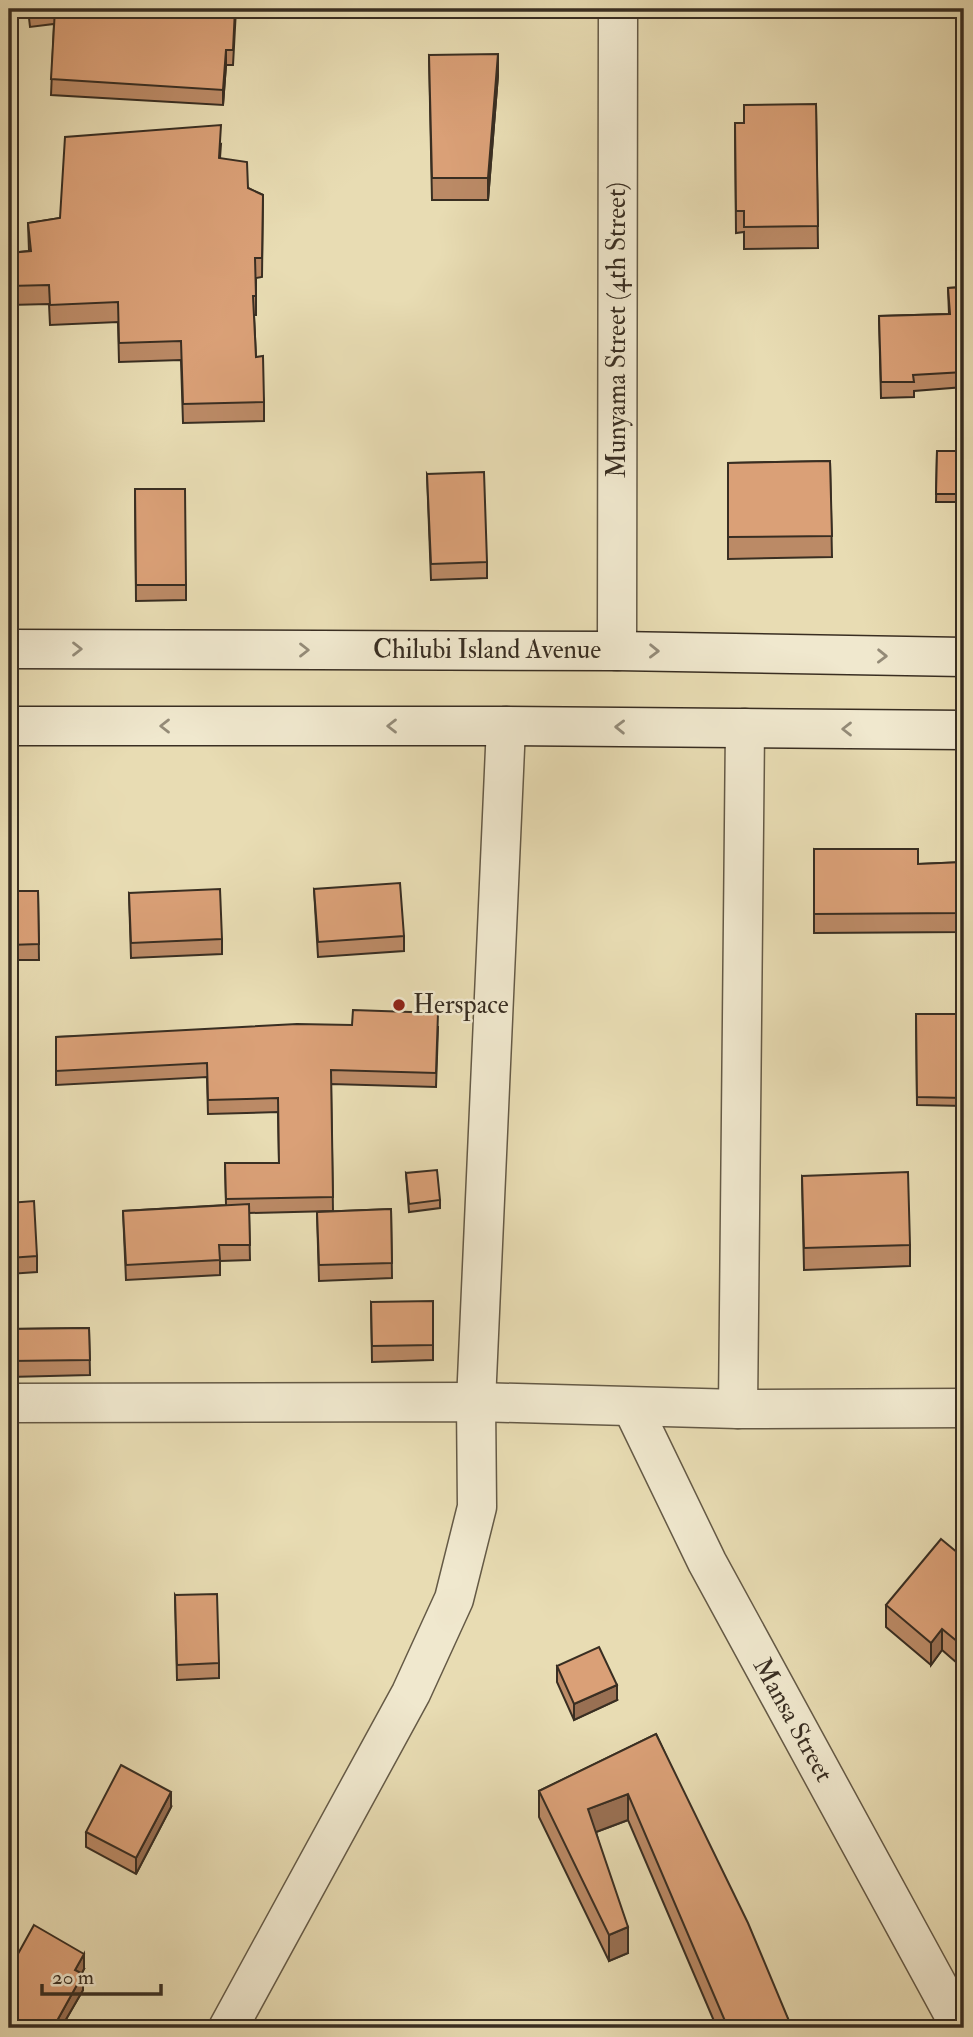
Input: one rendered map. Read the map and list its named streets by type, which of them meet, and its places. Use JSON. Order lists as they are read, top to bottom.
{
  "streets": {
    "street": ["Munyama Street (4th Street)", "Chilubi Island Avenue", "Mansa Street"]
  },
  "crossings": [
    ["Munyama Street (4th Street)", "Chilubi Island Avenue"]
  ],
  "places": ["Herspace"],
  "scale_bar": "20 m"
}
